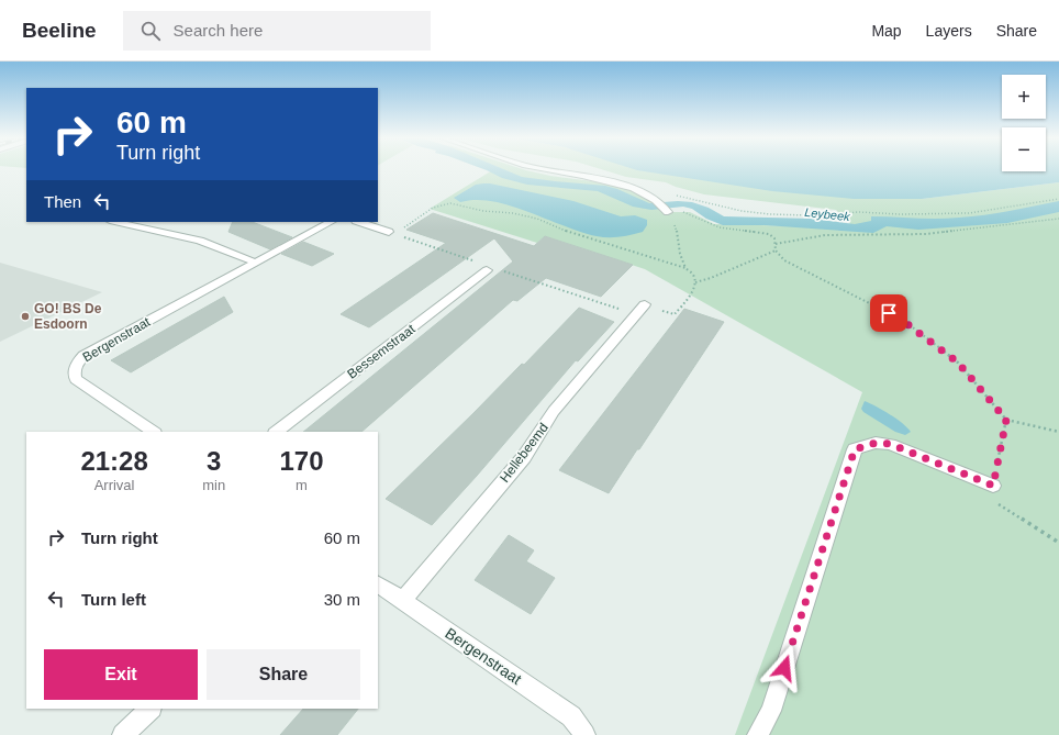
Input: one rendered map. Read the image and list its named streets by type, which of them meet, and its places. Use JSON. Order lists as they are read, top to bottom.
{
  "streets": {
    "street": ["Bergenstraat", "Bessemstraat", "Hellebeemd"]
  },
  "crossings": [
    ["Bergenstraat", "Hellebeemd"]
  ],
  "water": ["Leybeek"],
  "places": ["GO! BS De Esdoorn"],
  "page": {
    "header": "Beeline",
    "search": "Search here",
    "nav": ["Map", "Layers", "Share"],
    "map_buttons": ["+", "−"],
    "turn": ["60 m", "Turn right"],
    "then": "Then",
    "eta": [
      "21:28",
      "Arrival",
      "3",
      "min",
      "170",
      "m"
    ],
    "list": [
      {
        "name": "Turn right",
        "value": "60 m"
      },
      {
        "name": "Turn left",
        "value": "30 m"
      }
    ],
    "buttons": ["Exit", "Share"]
  }
}
